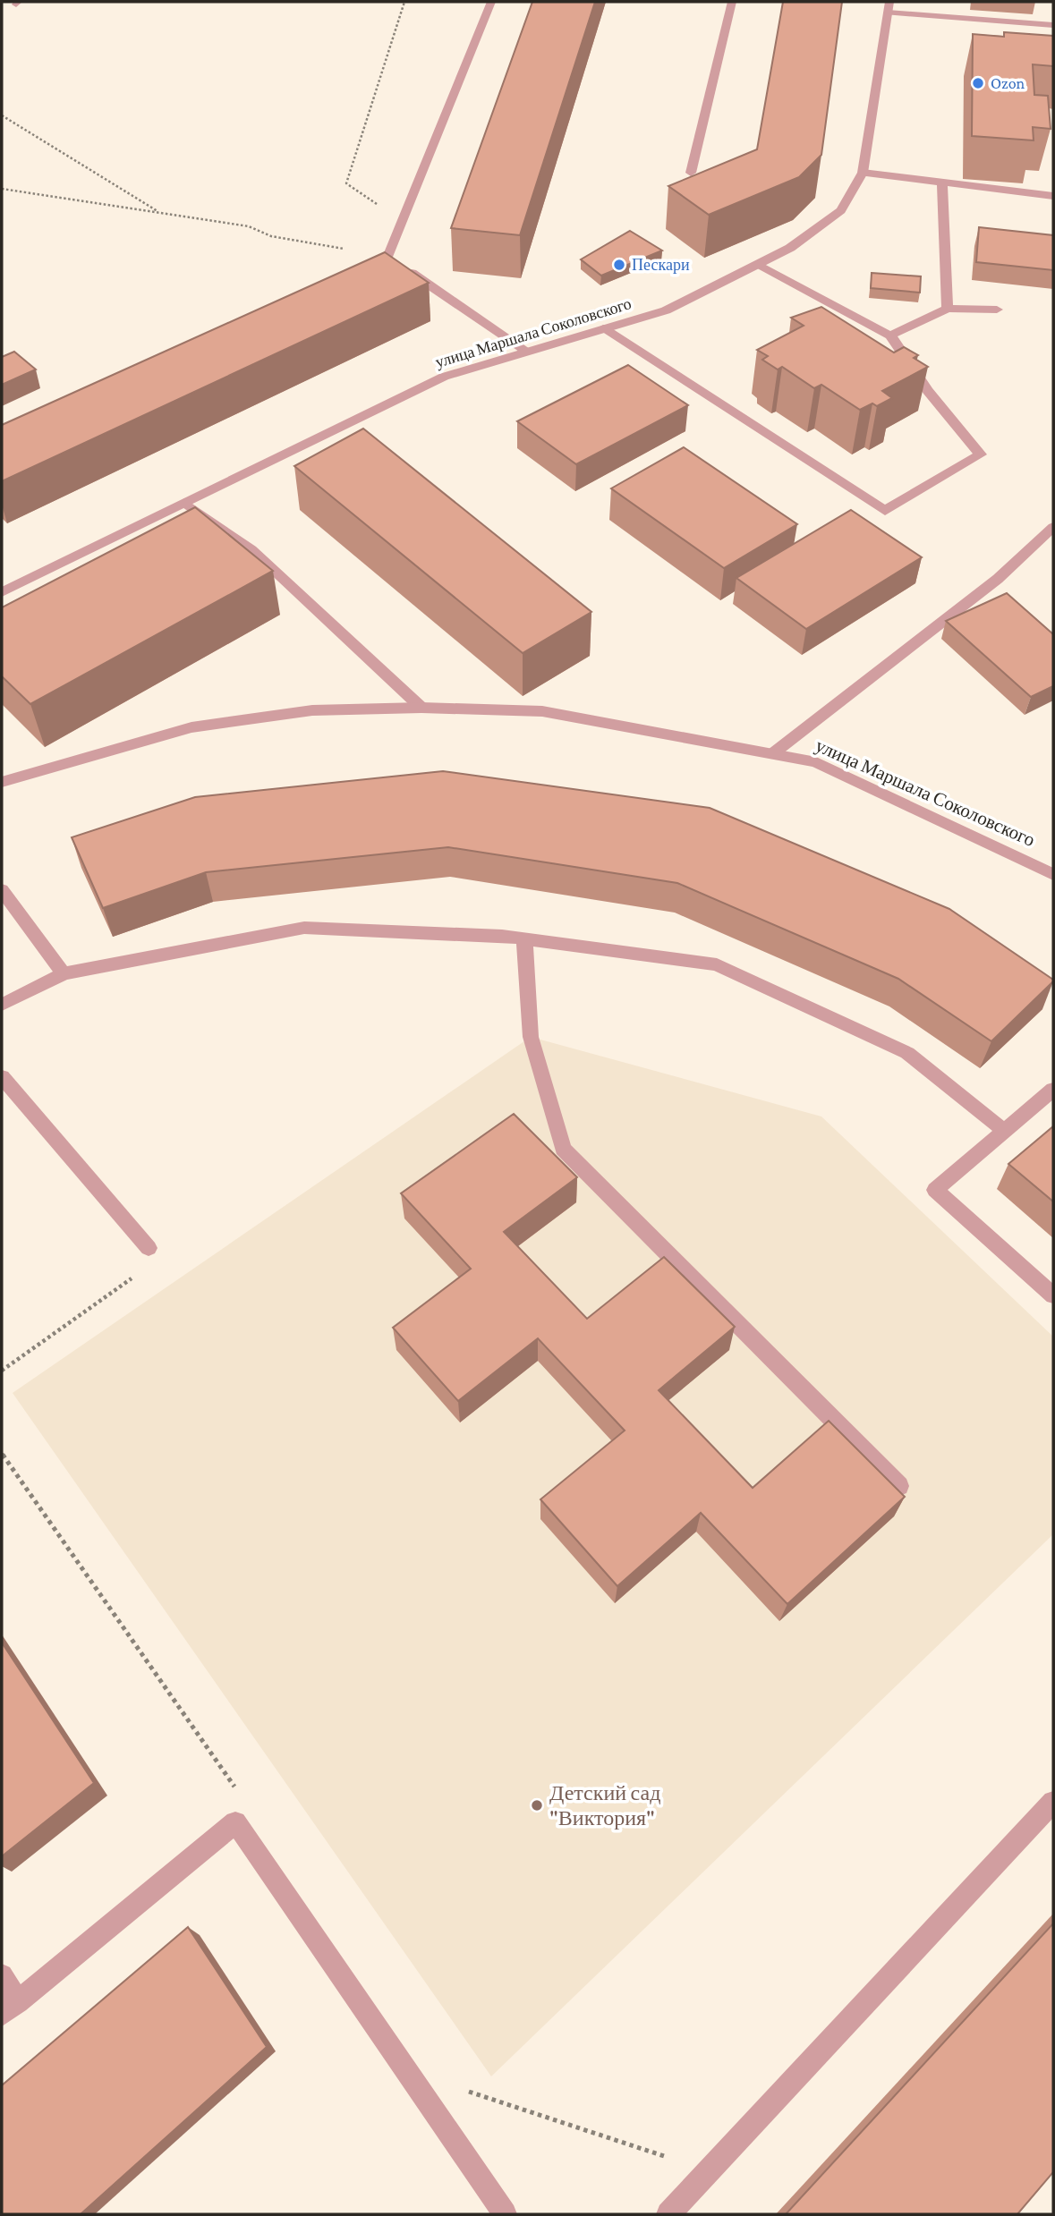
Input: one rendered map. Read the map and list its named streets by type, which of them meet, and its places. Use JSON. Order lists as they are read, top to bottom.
{
  "streets": {
    "street": ["улица Маршала Соколовского"]
  },
  "places": ["Ozon", "Пескари", "Детский сад \"Виктория\""]
}
